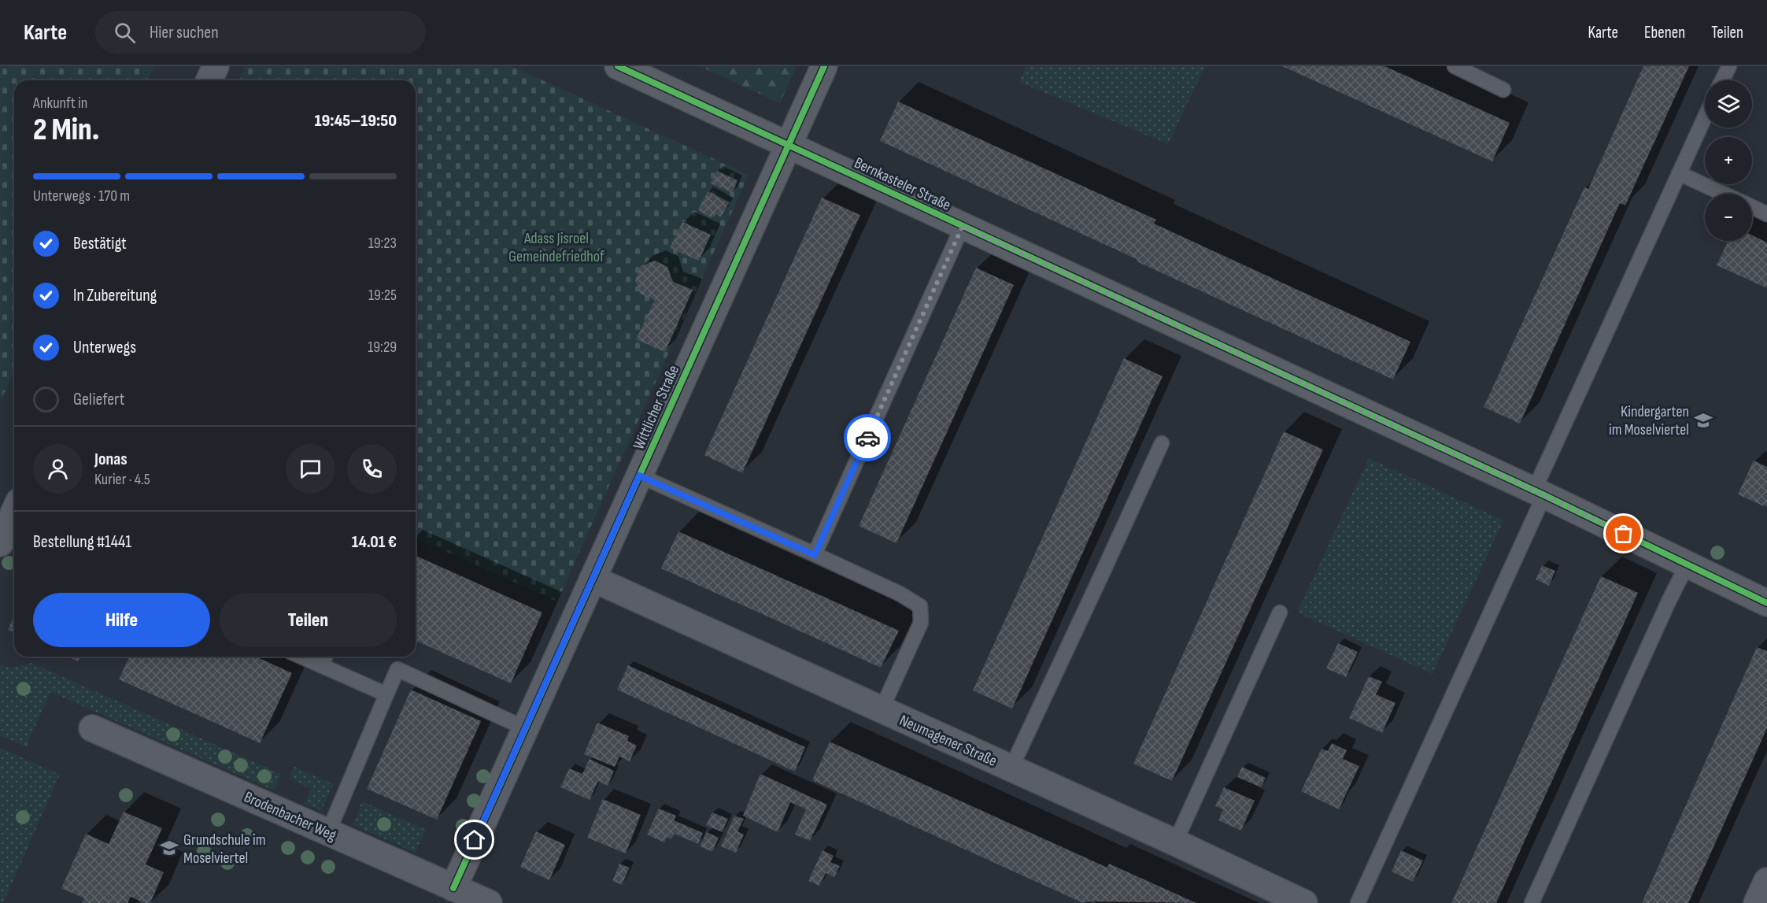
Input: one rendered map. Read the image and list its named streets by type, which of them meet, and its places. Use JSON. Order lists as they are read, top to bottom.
{
  "streets": {
    "street": [
      "Bernkasteler Straße",
      "Wittlicher Straße",
      "Neumagener Straße",
      "Brodenbacher Weg"
    ]
  },
  "crossings": [
    ["Bernkasteler Straße", "Wittlicher Straße"],
    ["Wittlicher Straße", "Neumagener Straße"],
    ["Wittlicher Straße", "Brodenbacher Weg"]
  ],
  "parks": ["Adass Jisroel Gemeindefriedhof"],
  "places": {
    "school or university": ["Kindergarten im Moselviertel", "Grundschule im Moselviertel"]
  },
  "page": {
    "header": "Karte",
    "search": "Hier suchen",
    "nav": ["Karte", "Ebenen", "Teilen"],
    "map_buttons": ["+", "−"],
    "heading": ["2 Min.", "Ankunft in", "19:45–19:50"],
    "panel": [
      "Jonas",
      "Kurier · 4.5",
      "Bestellung #1441",
      "14.01 €"
    ],
    "bar": "Unterwegs · 170 m",
    "list": [
      ["Bestätigt", "19:23"],
      ["In Zubereitung", "19:25"],
      ["Unterwegs", "19:29"],
      "Geliefert"
    ],
    "buttons": ["Hilfe", "Teilen"]
  }
}
